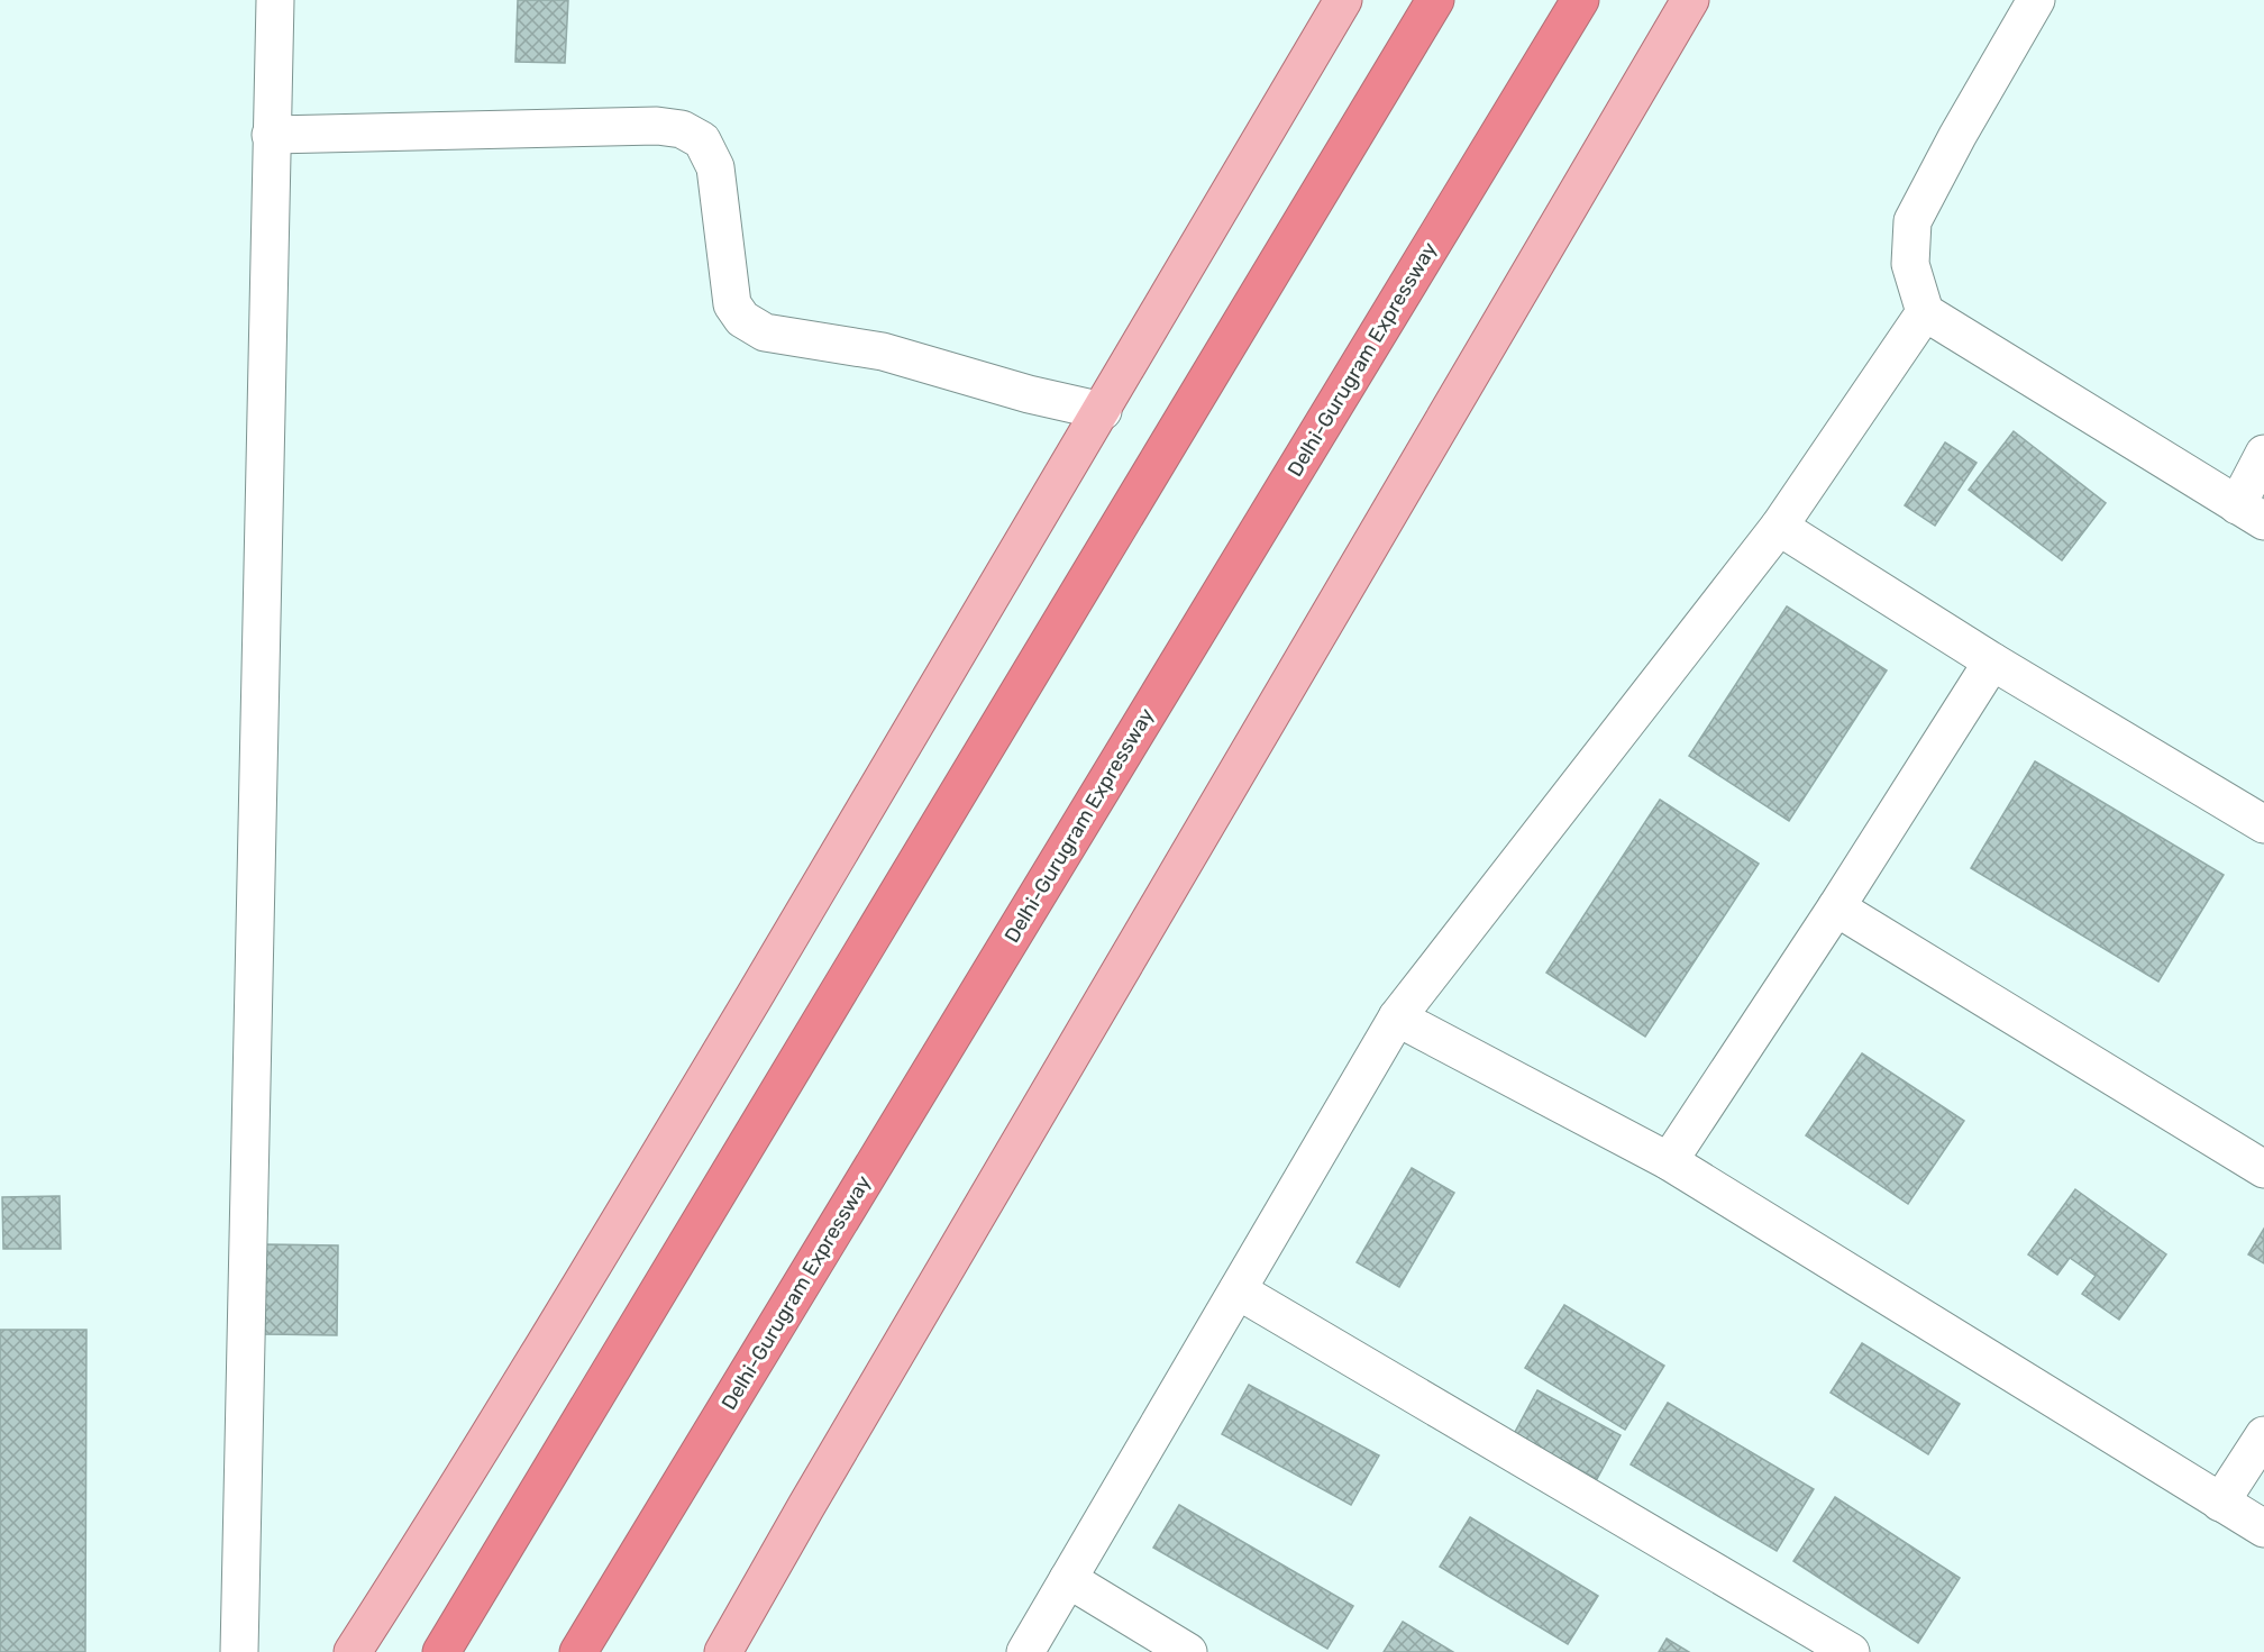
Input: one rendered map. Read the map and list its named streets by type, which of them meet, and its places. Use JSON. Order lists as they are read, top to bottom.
{
  "streets": {
    "highway": ["Delhi-Gurugram Expressway"]
  }
}
